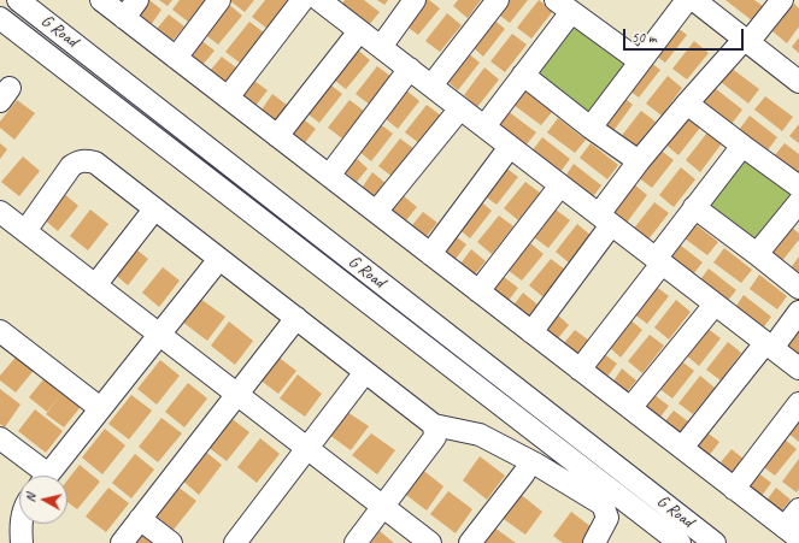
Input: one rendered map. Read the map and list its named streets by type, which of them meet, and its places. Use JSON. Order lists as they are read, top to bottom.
{
  "streets": {
    "street": ["G Road"]
  },
  "scale_bar": "50 m",
  "north": "left"
}
